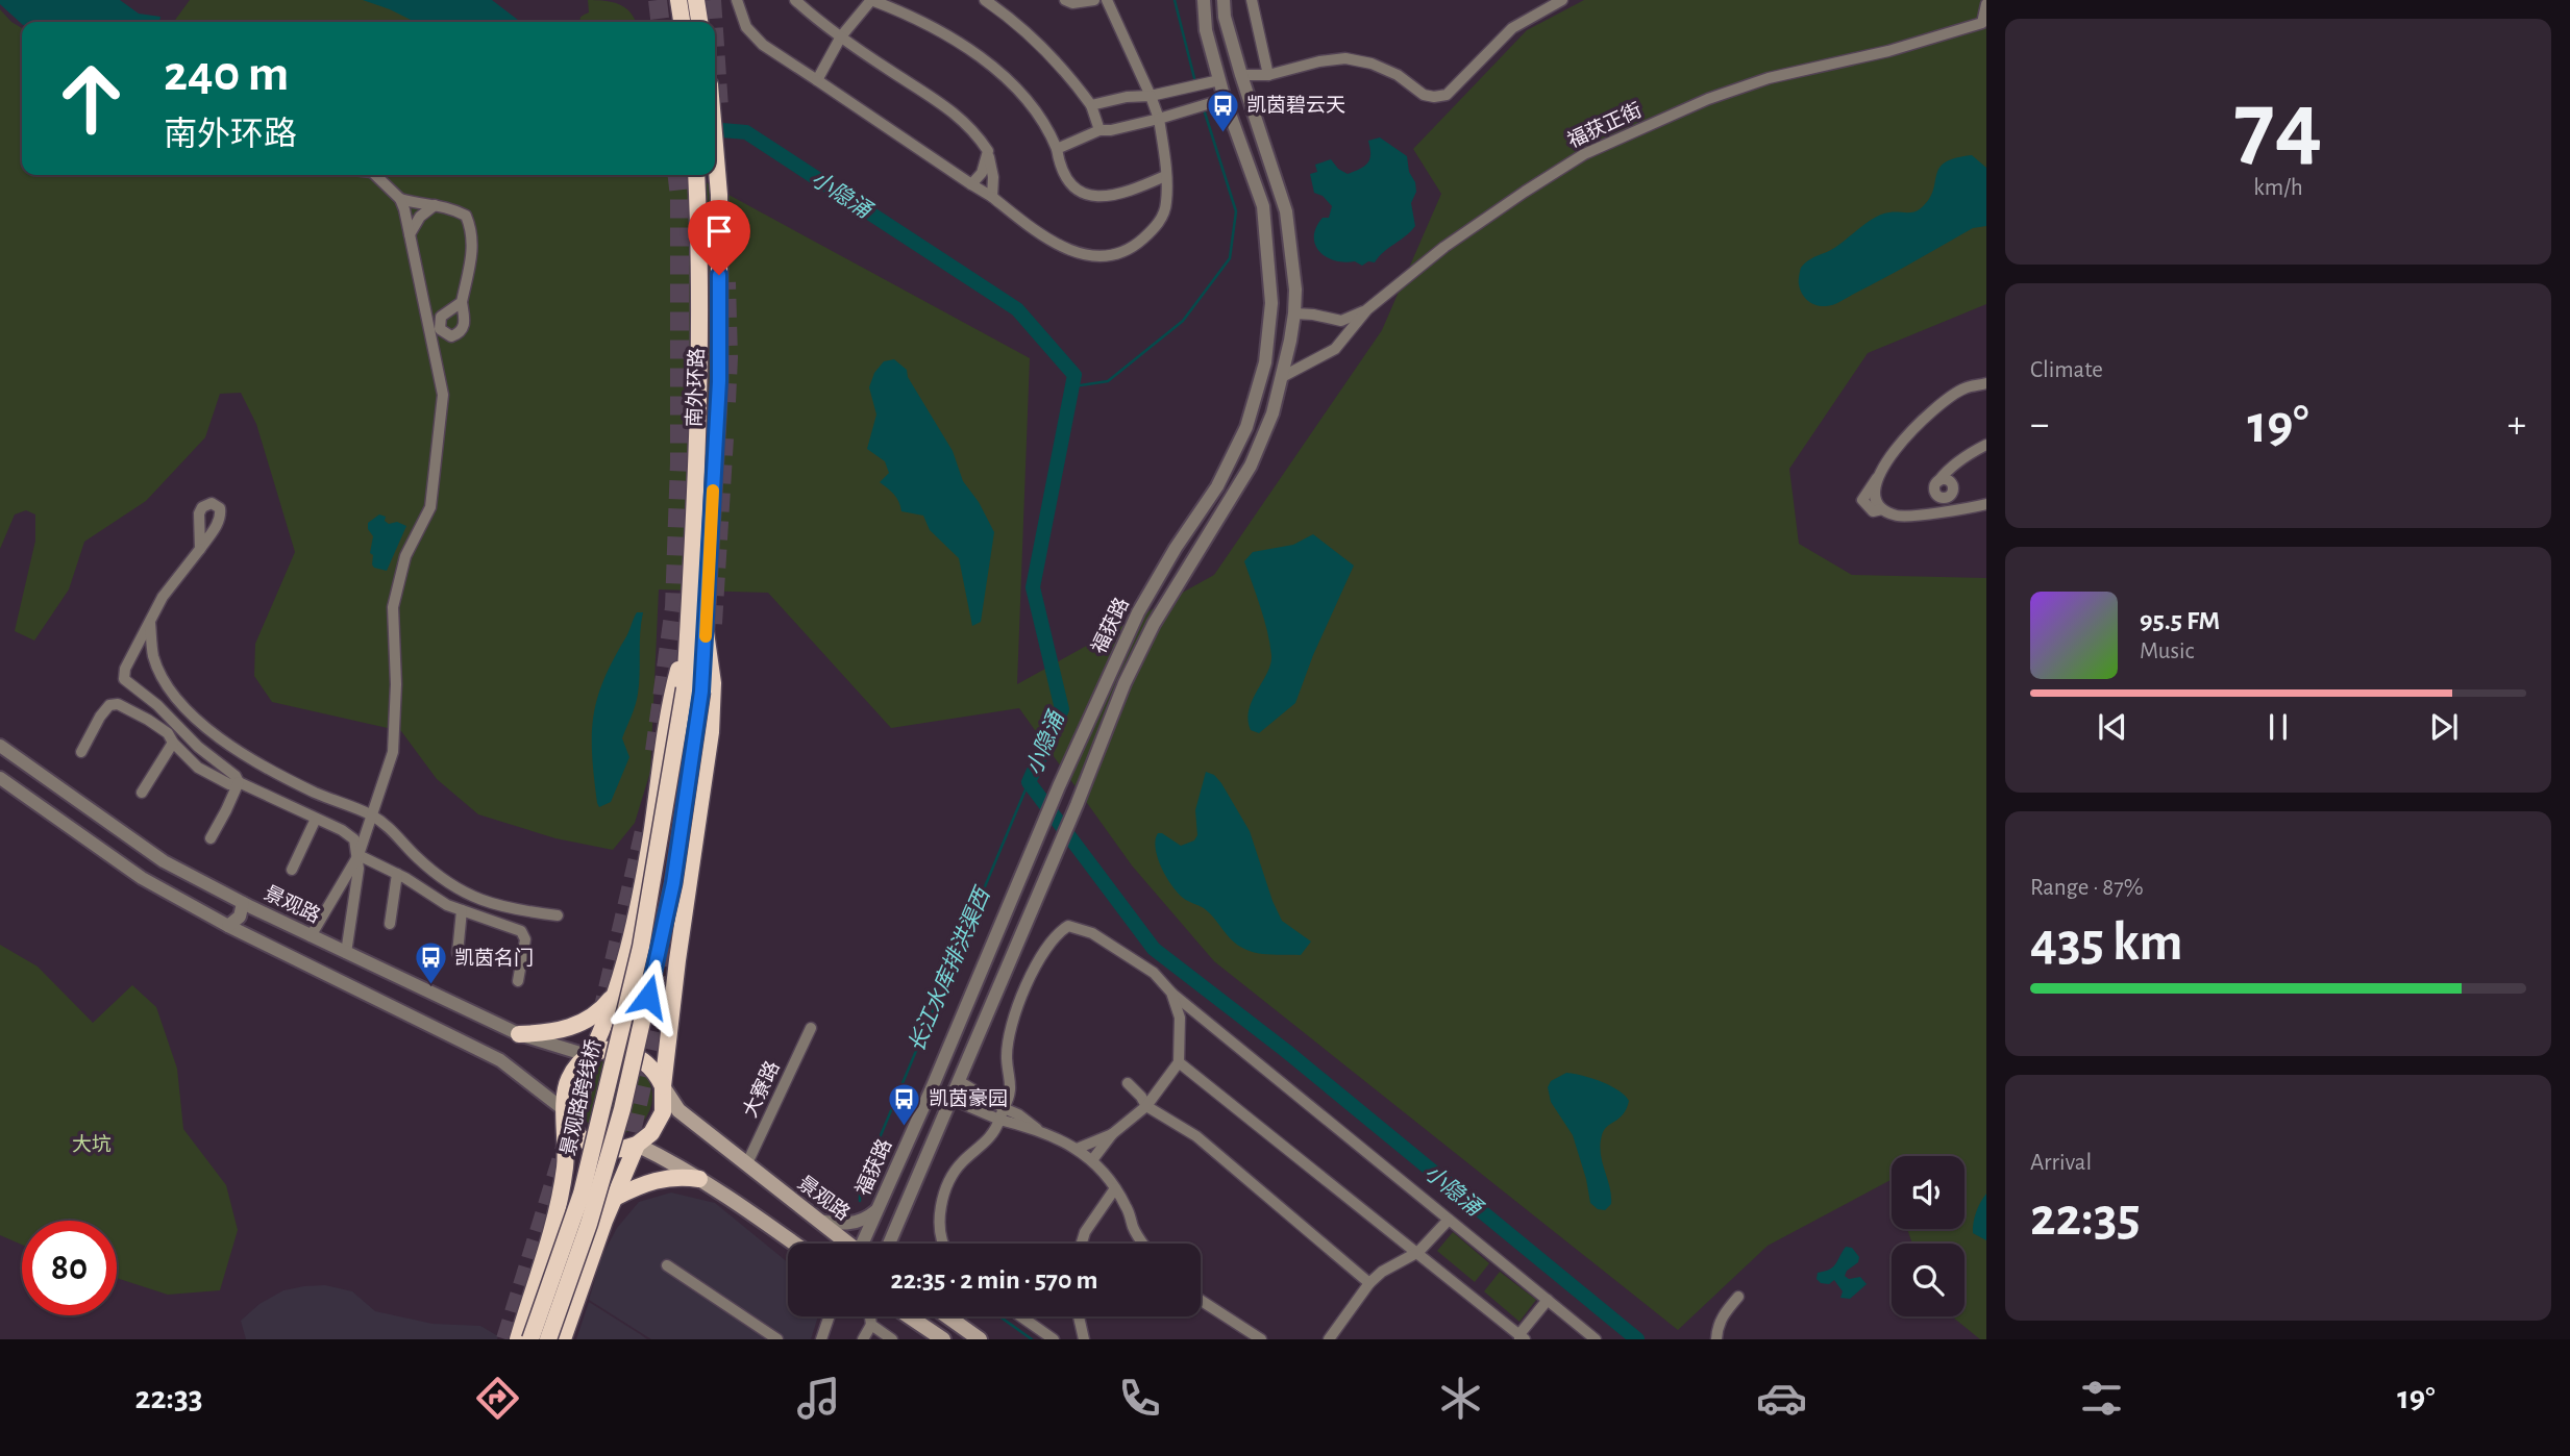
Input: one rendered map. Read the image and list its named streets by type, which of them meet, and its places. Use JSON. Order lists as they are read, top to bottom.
{
  "streets": {
    "highway": ["南外环路", "景观路跨线桥"],
    "main road": ["景观路"],
    "street": ["福获正街", "福获路", "大寮路"]
  },
  "crossings": [
    ["福获正街", "福获路"],
    ["南外环路", "景观路跨线桥"],
    ["景观路", "大寮路"]
  ],
  "water": ["小隐涌", "长江水库排洪渠西"],
  "parks": ["大坑"],
  "places": {
    "bus stop": ["凯茵碧云天", "凯茵名门", "凯茵豪园"]
  },
  "page": {
    "tile": [
      ["74", "km/h"],
      "Climate",
      ["Range · 87%", "435 km"],
      ["Arrival", "22:35"]
    ],
    "turn": ["240 m", "南外环路"],
    "heat": ["−", "19°", "+"],
    "song": ["95.5 FM", "Music"],
    "limit": "80",
    "trip": "22:35 · 2 min · 570 m",
    "tabs": ["22:33", "19°"]
  }
}
